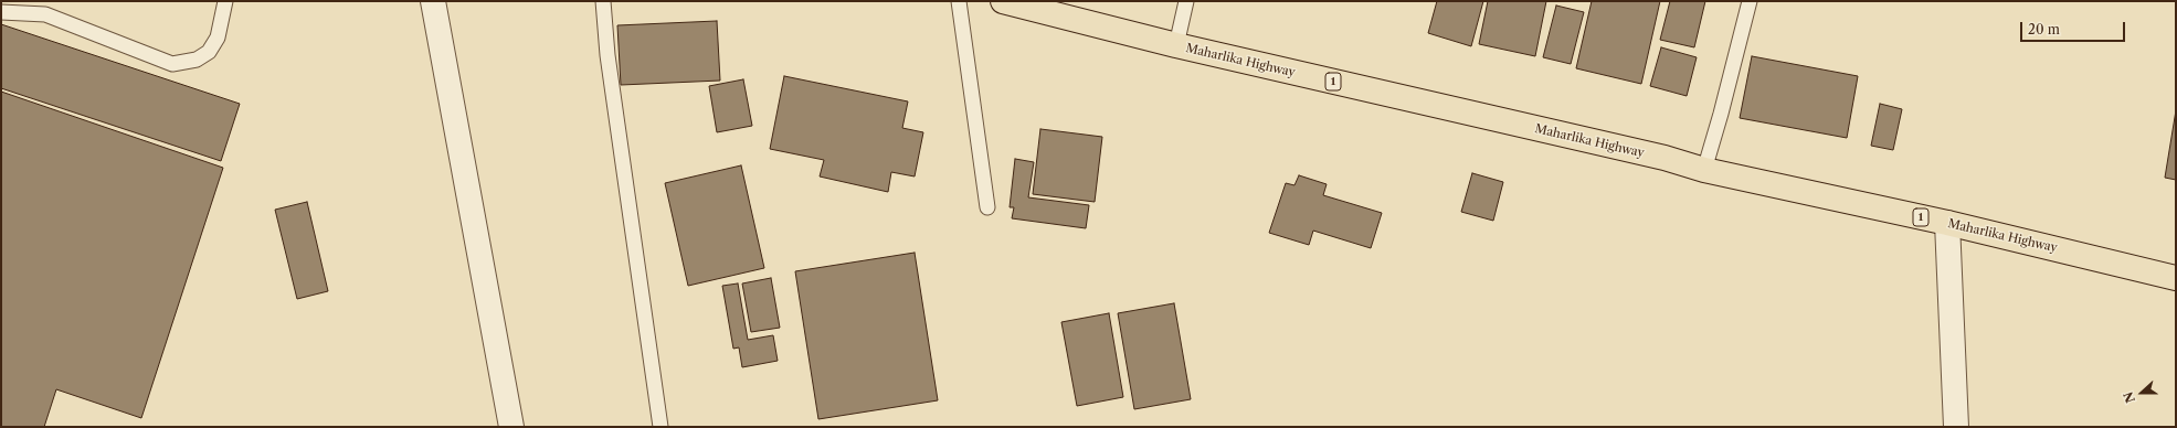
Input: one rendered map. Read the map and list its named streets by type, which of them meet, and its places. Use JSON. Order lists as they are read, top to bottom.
{
  "streets": {
    "main road": ["Maharlika Highway", "1"]
  },
  "scale_bar": "20 m",
  "north": "left"
}
